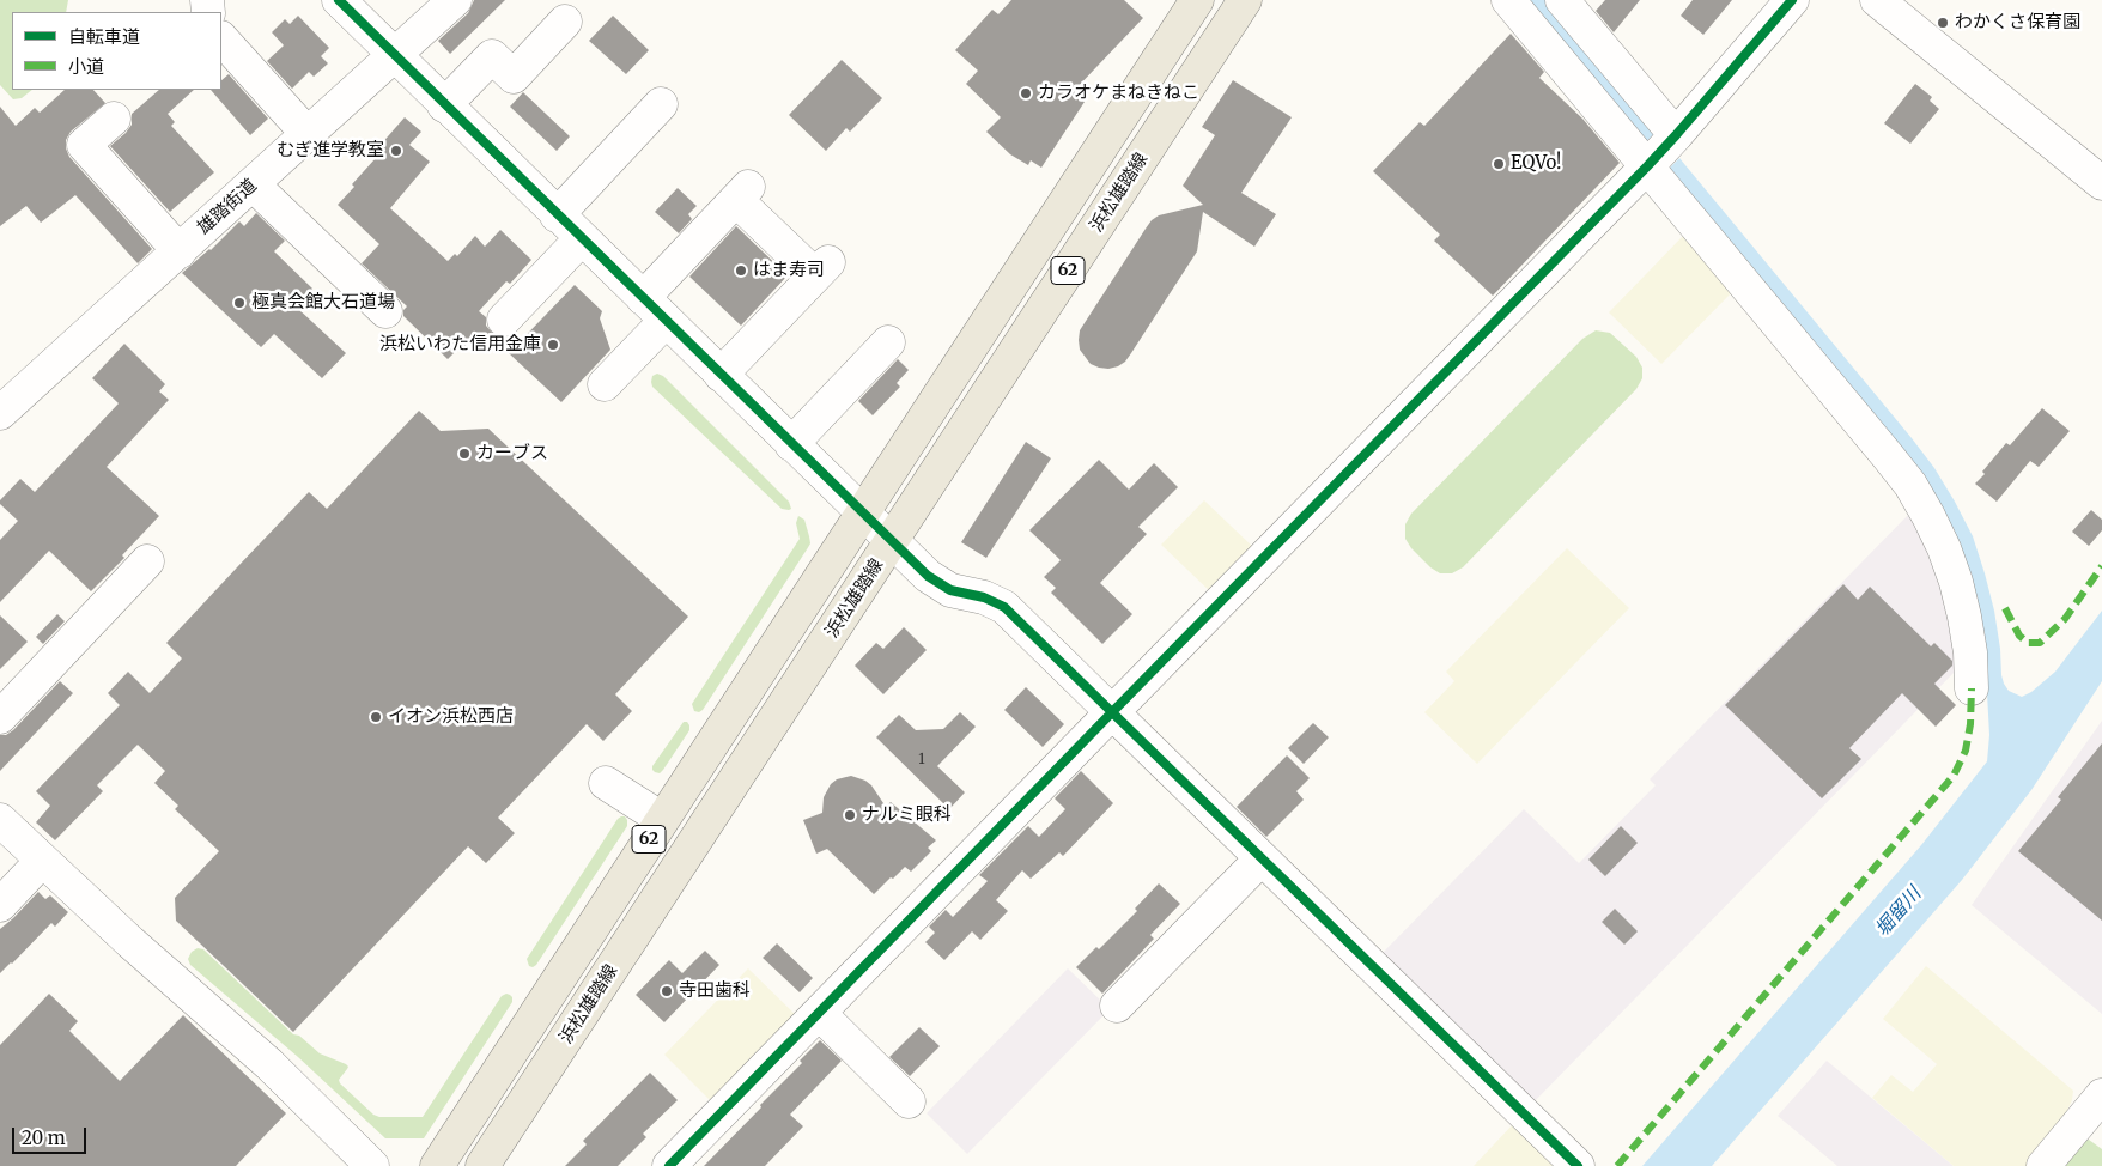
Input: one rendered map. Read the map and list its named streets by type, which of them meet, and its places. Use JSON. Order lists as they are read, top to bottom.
{
  "streets": {
    "main road": ["浜松雄踏線", "62"],
    "street": ["雄踏街道"]
  },
  "water": ["堀留川"],
  "places": [
    "わかくさ保育園",
    "カラオケまねきねこ",
    "むぎ進学教室",
    "EQVo!",
    "はま寿司",
    "極真会館大石道場",
    "浜松いわた信用金庫",
    "カーブス",
    "イオン浜松西店",
    "ナルミ眼科",
    "寺田歯科"
  ],
  "house_numbers": ["1"],
  "legend": ["自転車道", "小道"],
  "scale_bar": "20 m"
}
